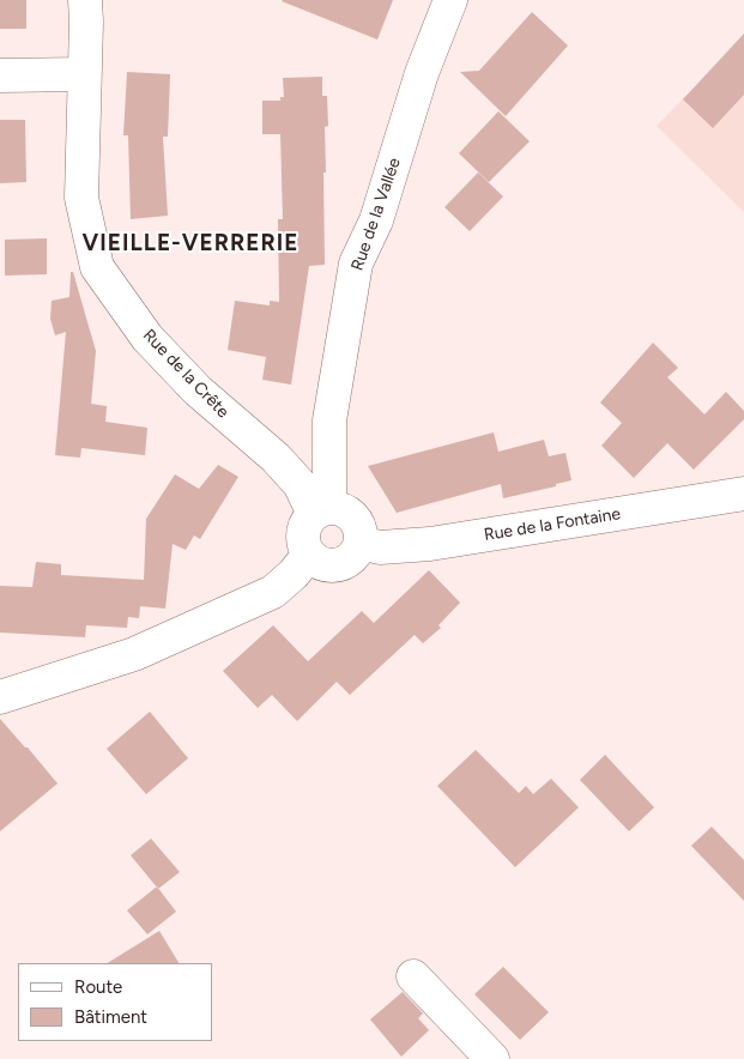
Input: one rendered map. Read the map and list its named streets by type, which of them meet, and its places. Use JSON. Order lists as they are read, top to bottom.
{
  "streets": {
    "street": ["Rue de la Vallée", "Rue de la Crête", "Rue de la Fontaine"]
  },
  "crossings": [
    ["Rue de la Vallée", "Rue de la Crête"],
    ["Rue de la Vallée", "Rue de la Fontaine"],
    ["Rue de la Crête", "Rue de la Fontaine"]
  ],
  "districts": ["VIEILLE-VERRERIE"],
  "legend": ["Route", "Bâtiment"]
}
